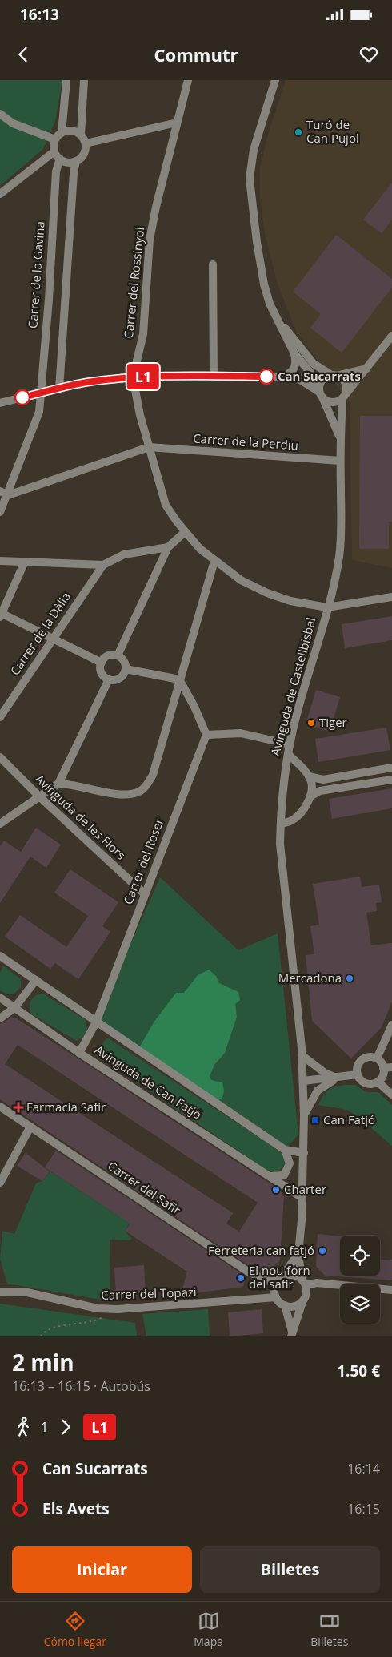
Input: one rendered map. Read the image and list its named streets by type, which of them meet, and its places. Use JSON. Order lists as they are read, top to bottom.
{
  "streets": {
    "street": [
      "Carrer de la Gavina",
      "Carrer del Rossinyol",
      "Carrer de la Perdiu",
      "Carrer de la Dàlia",
      "Avinguda de Castellbisbal",
      "Avinguda de les Flors",
      "Carrer del Roser",
      "Avinguda de Can Fatjó",
      "Carrer del Safir",
      "Carrer del Topazi"
    ]
  },
  "crossings": [
    ["Carrer del Rossinyol", "Carrer de la Perdiu"],
    ["Carrer del Rossinyol", "Avinguda de Castellbisbal"],
    ["Carrer de la Perdiu", "Avinguda de Castellbisbal"],
    ["Avinguda de Castellbisbal", "Avinguda de Can Fatjó"],
    ["Avinguda de Castellbisbal", "Carrer del Safir"],
    ["Avinguda de Castellbisbal", "Carrer del Topazi"],
    ["Avinguda de les Flors", "Carrer del Roser"],
    ["Carrer del Roser", "Avinguda de Can Fatjó"],
    ["Carrer del Safir", "Carrer del Topazi"]
  ],
  "places": {
    "other": [
      "Turó de Can Pujol",
      "Can Sucarrats",
      "Tiger",
      "Mercadona",
      "Charter",
      "Ferreteria can fatjó",
      "El nou forn del safir"
    ],
    "health": ["Farmacia Safir"],
    "transit": ["Can Fatjó"]
  },
  "lines": ["bus line L1"],
  "page": {
    "status": "16:13",
    "header": "Commutr",
    "on_map": "L1",
    "heading": ["2 min", "16:13 – 16:15 · Autobús", "1.50 €"],
    "legs": ["1", "L1"],
    "list": [
      {
        "name": "Can Sucarrats",
        "value": "16:14"
      },
      {
        "name": "Els Avets",
        "value": "16:15"
      }
    ],
    "buttons": ["Iniciar", "Billetes"],
    "tabs": ["Cómo llegar", "Mapa", "Billetes"]
  }
}
